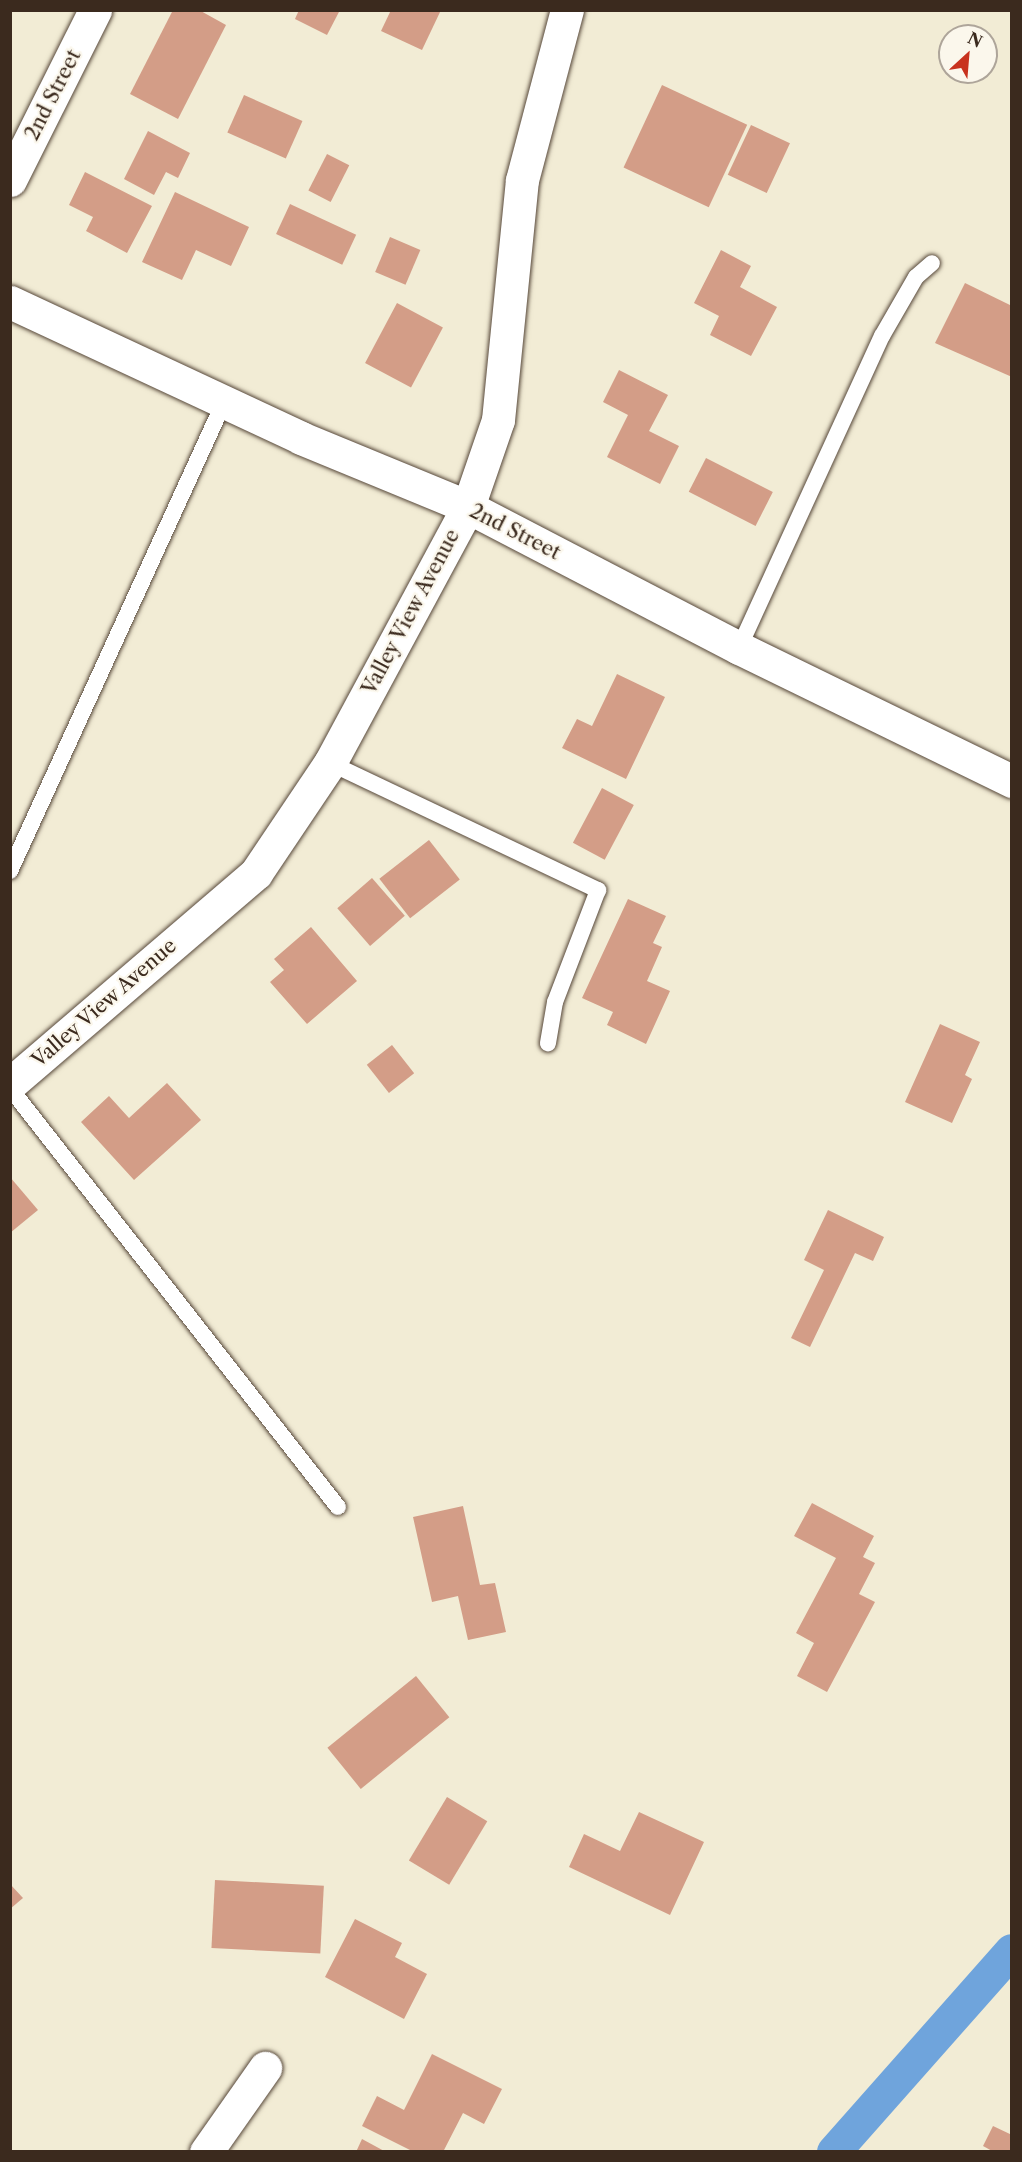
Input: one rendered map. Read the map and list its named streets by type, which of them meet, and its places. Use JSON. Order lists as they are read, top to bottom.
{
  "streets": {
    "street": ["2nd Street", "Valley View Avenue"]
  },
  "crossings": [
    ["2nd Street", "Valley View Avenue"]
  ],
  "north": "top right"
}
